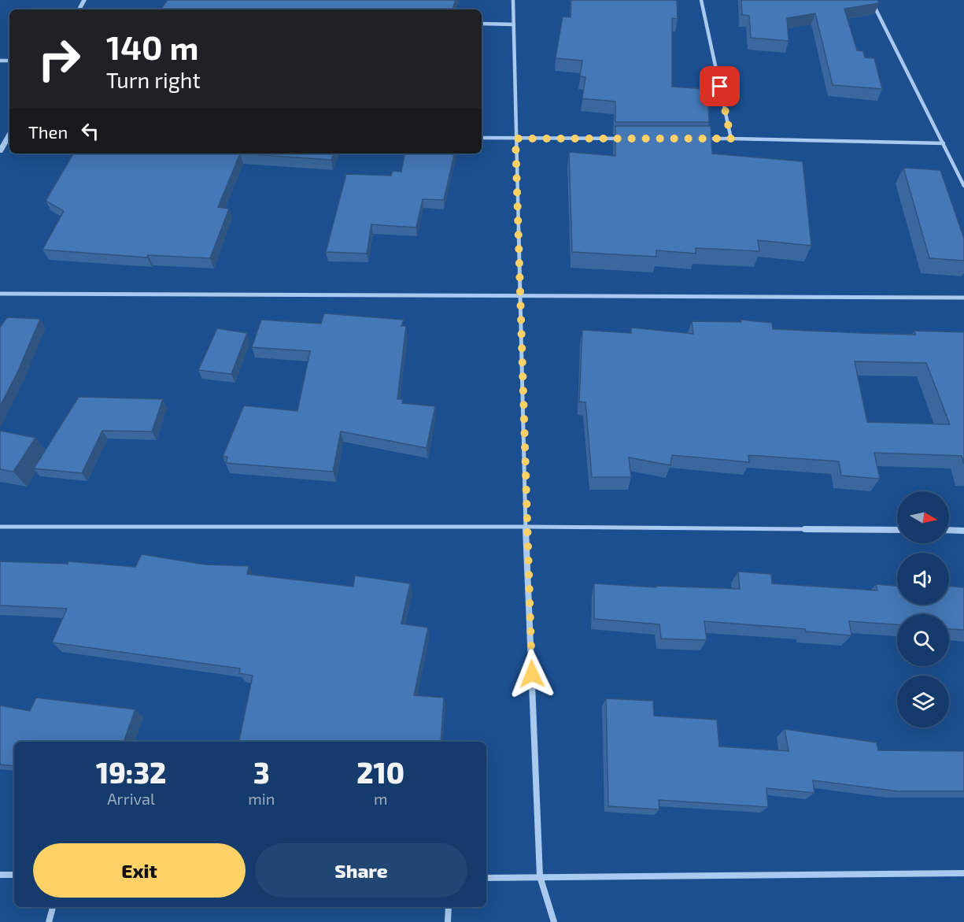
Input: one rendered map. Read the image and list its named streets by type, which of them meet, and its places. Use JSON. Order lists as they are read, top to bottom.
{
  "north": "right",
  "page": {
    "turn": ["140 m", "Turn right"],
    "then": "Then",
    "eta": [
      "19:32",
      "Arrival",
      "3",
      "min",
      "210",
      "m"
    ],
    "buttons": ["Exit", "Share"]
  }
}
